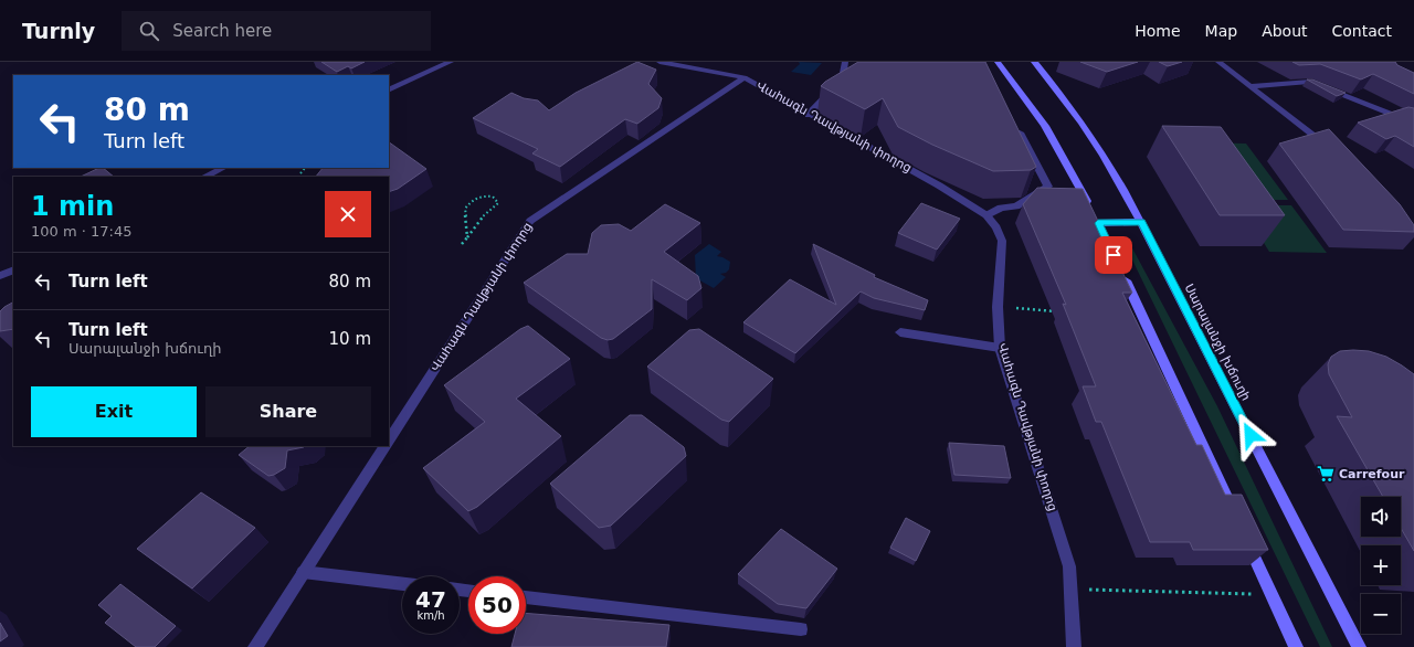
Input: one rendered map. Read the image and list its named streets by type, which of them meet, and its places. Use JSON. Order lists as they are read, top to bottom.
{
  "streets": {
    "main road": ["Սարալանջի խճուղի"],
    "street": ["Վահագն Դավթյանի փողոց"]
  },
  "places": {
    "supermarket": ["Carrefour"]
  },
  "page": {
    "header": "Turnly",
    "search": "Search here",
    "nav": [
      "Home",
      "Map",
      "About",
      "Contact"
    ],
    "turn": ["80 m", "Turn left"],
    "heading": ["1 min", "100 m · 17:45"],
    "list": [
      {
        "name": "Turn left",
        "value": "80 m"
      },
      {
        "name": "Turn left",
        "note": "Սարալանջի խճուղի",
        "value": "10 m"
      }
    ],
    "buttons": ["Exit", "Share"],
    "map_buttons": ["+", "−"],
    "speed": "47 km/h",
    "limit": "50"
  }
}
